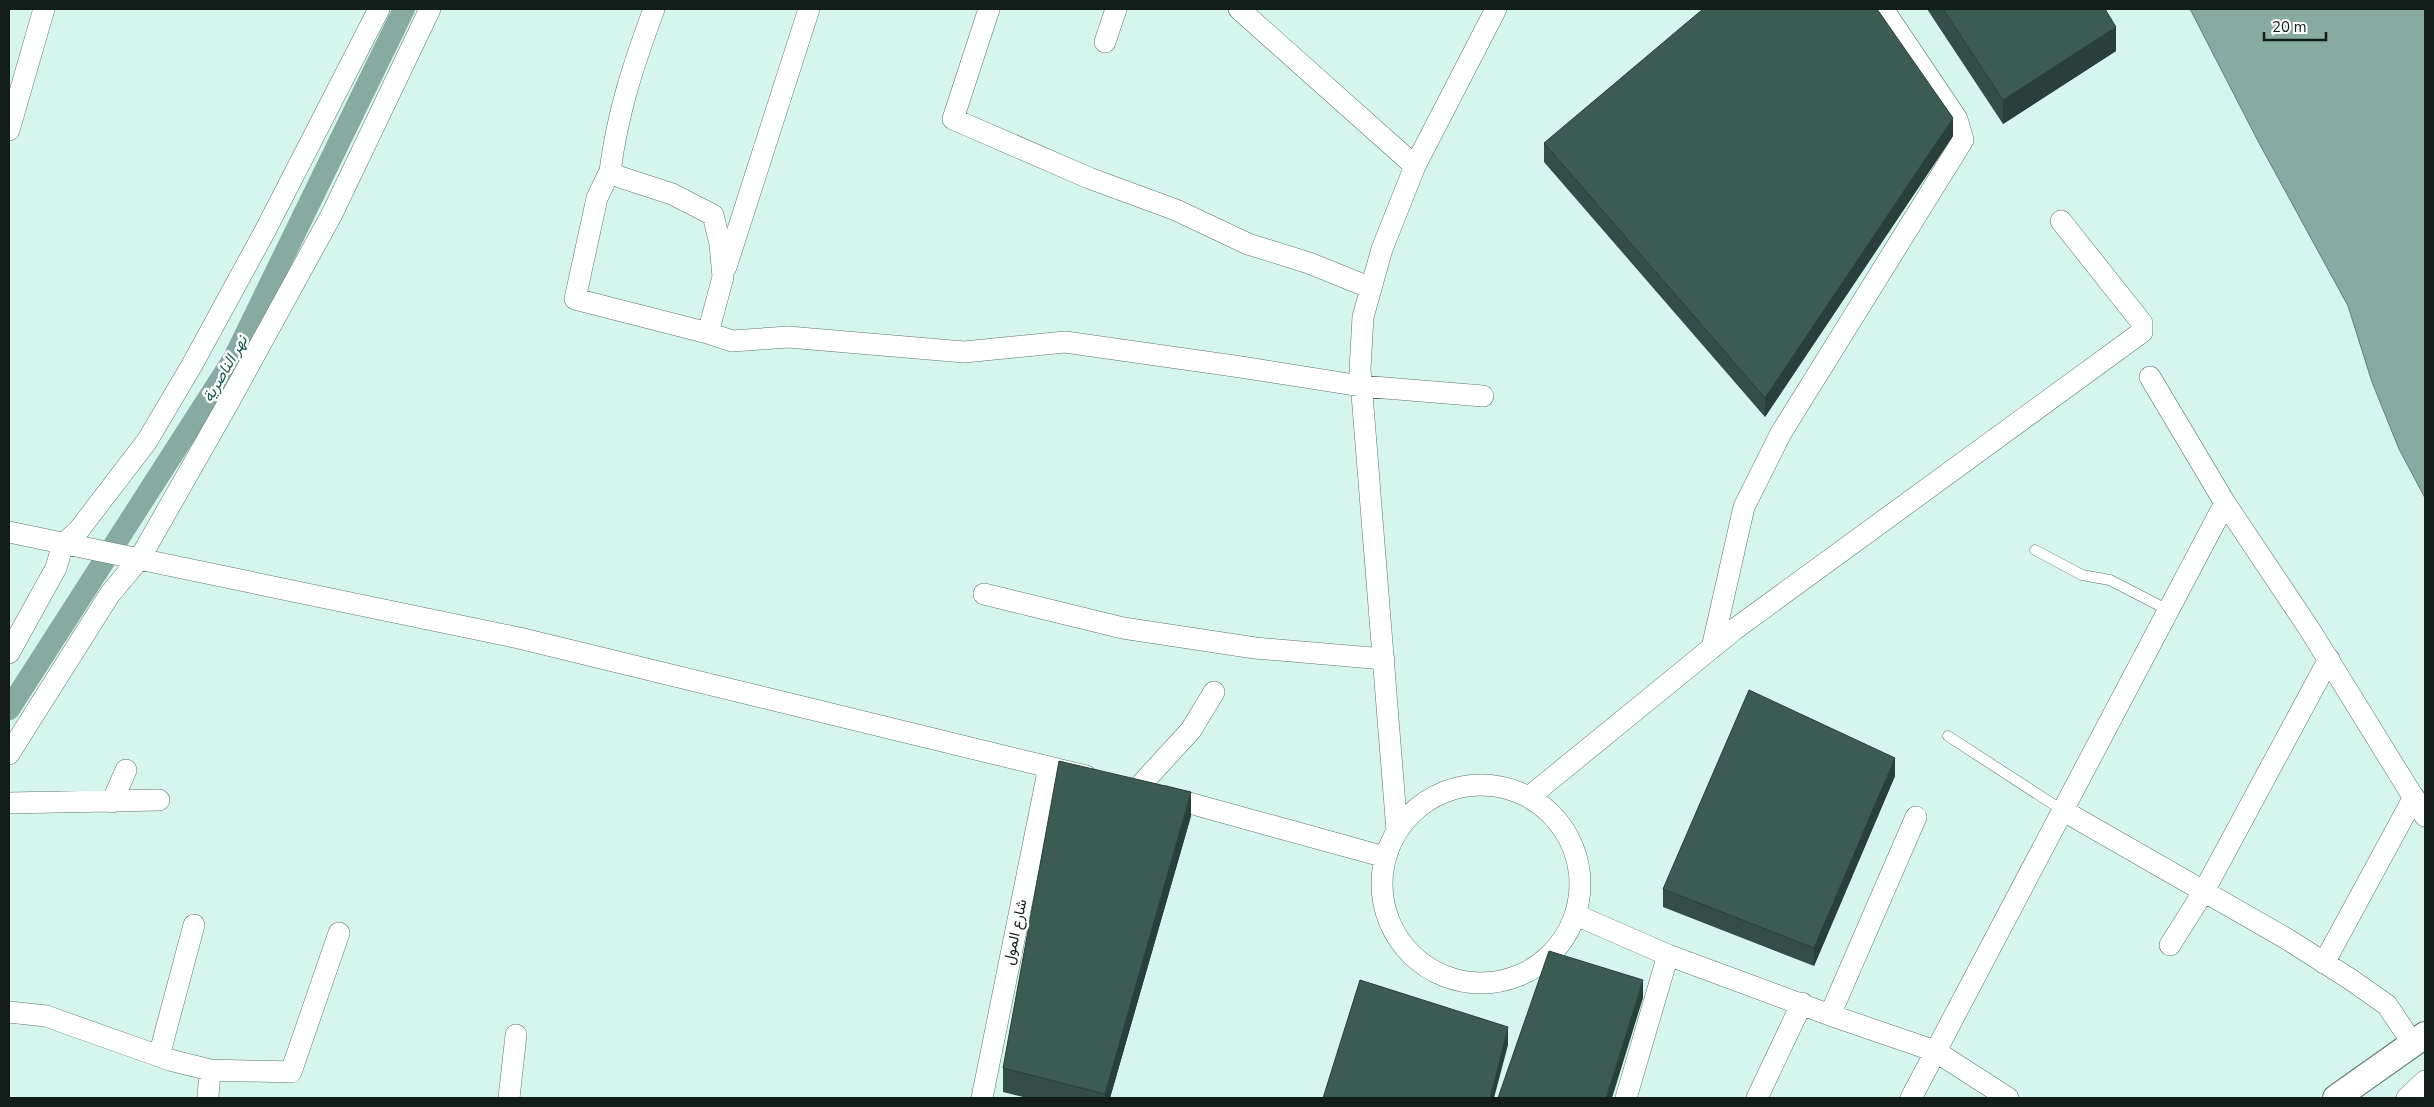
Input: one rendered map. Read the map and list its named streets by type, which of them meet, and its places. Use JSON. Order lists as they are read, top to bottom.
{
  "streets": {
    "street": ["شارع المول"]
  },
  "water": ["نهر الناصرية"],
  "scale_bar": "20 m"
}
